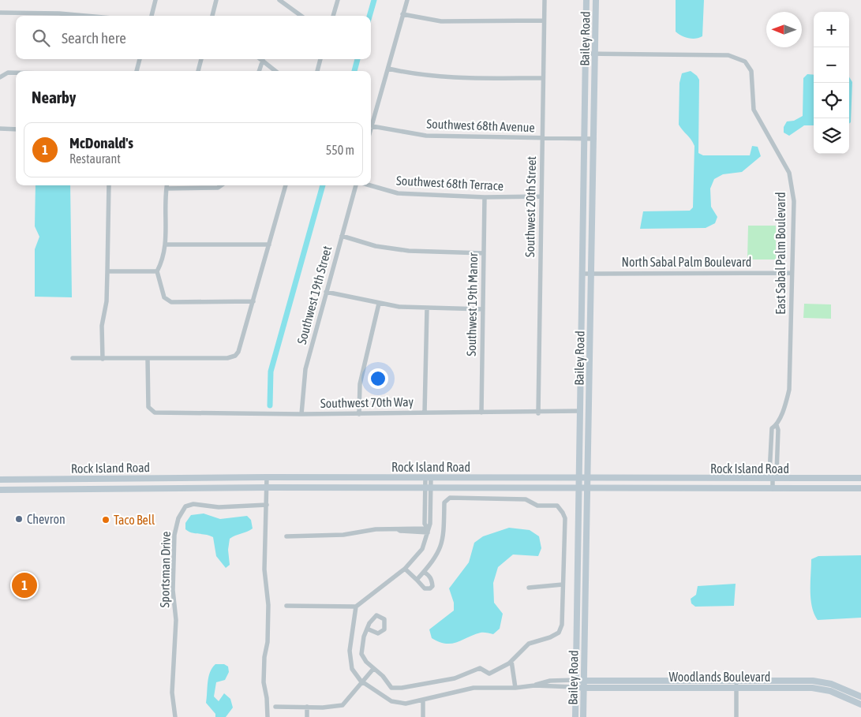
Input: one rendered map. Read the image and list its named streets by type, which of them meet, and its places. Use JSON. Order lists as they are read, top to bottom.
{
  "streets": {
    "street": [
      "Bailey Road",
      "Southwest 68th Avenue",
      "Southwest 68th Terrace",
      "Southwest 20th Street",
      "East Sabal Palm Boulevard",
      "North Sabal Palm Boulevard",
      "Southwest 19th Street",
      "Southwest 19th Manor",
      "Southwest 70th Way",
      "Rock Island Road",
      "Sportsman Drive",
      "Woodlands Boulevard"
    ]
  },
  "crossings": [
    ["Bailey Road", "Southwest 68th Avenue"],
    ["Bailey Road", "East Sabal Palm Boulevard"],
    ["Bailey Road", "North Sabal Palm Boulevard"],
    ["Bailey Road", "Southwest 70th Way"],
    ["Bailey Road", "Rock Island Road"],
    ["Bailey Road", "Woodlands Boulevard"],
    ["Southwest 68th Avenue", "Southwest 20th Street"],
    ["Southwest 68th Terrace", "Southwest 20th Street"],
    ["Southwest 68th Terrace", "Southwest 19th Manor"],
    ["Southwest 20th Street", "Southwest 70th Way"],
    ["East Sabal Palm Boulevard", "North Sabal Palm Boulevard"],
    ["East Sabal Palm Boulevard", "Rock Island Road"],
    ["Southwest 19th Street", "Southwest 70th Way"],
    ["Southwest 19th Manor", "Southwest 70th Way"]
  ],
  "places": ["Chevron", "Taco Bell"],
  "north": "left",
  "page": {
    "map_buttons": ["+", "−"],
    "search": "Search here",
    "heading": "Nearby",
    "list": [
      {
        "mark": "1",
        "name": "McDonald's",
        "note": "Restaurant",
        "value": "550 m"
      }
    ],
    "pins": "1"
  }
}
